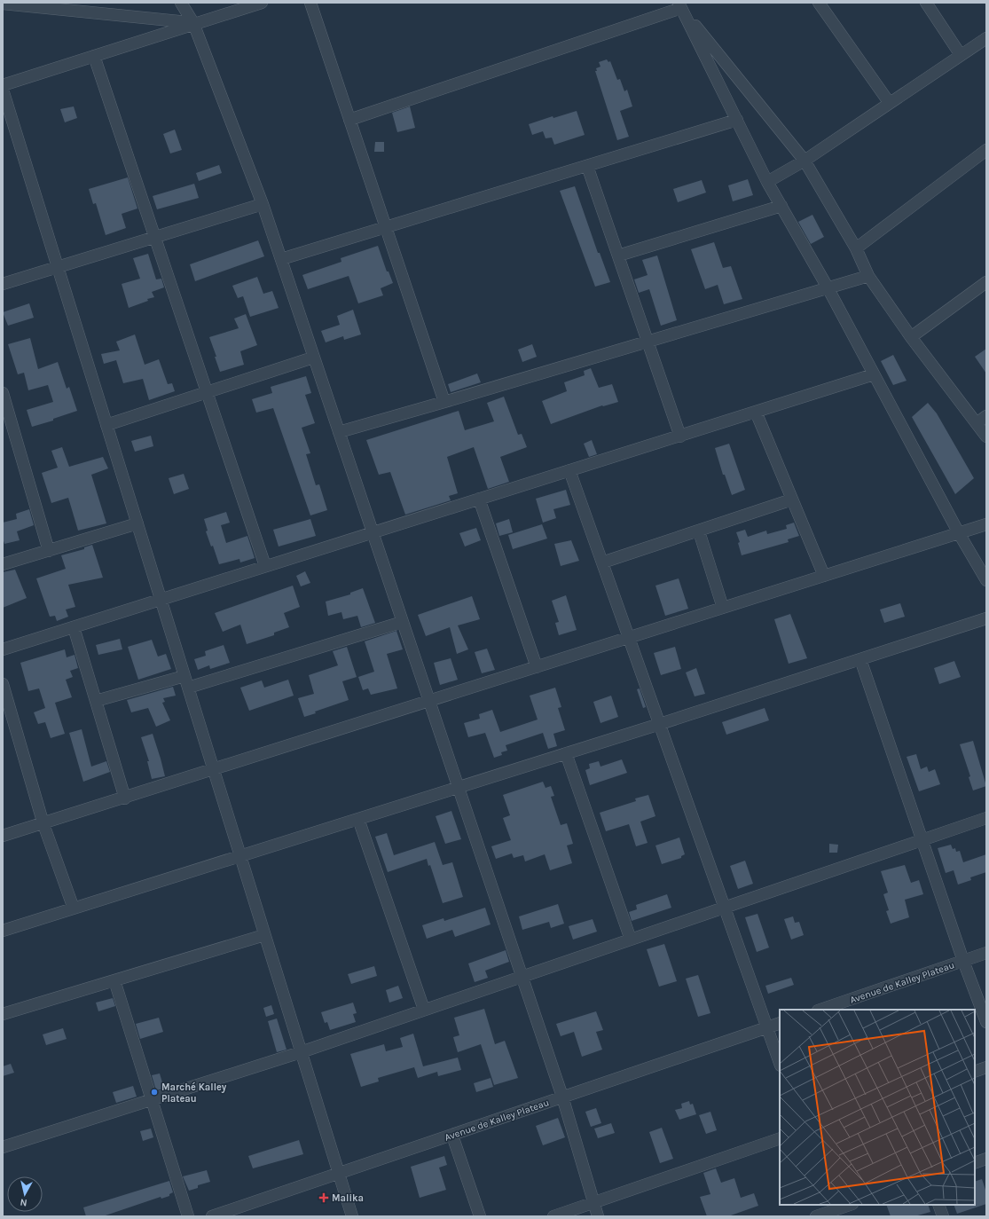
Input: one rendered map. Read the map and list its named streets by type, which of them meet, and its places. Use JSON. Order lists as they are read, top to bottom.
{
  "streets": {
    "street": ["Avenue de Kalley Plateau"]
  },
  "places": {
    "other": ["Marché Kalley Plateau"],
    "health": ["Malika"]
  },
  "north": "bottom"
}
